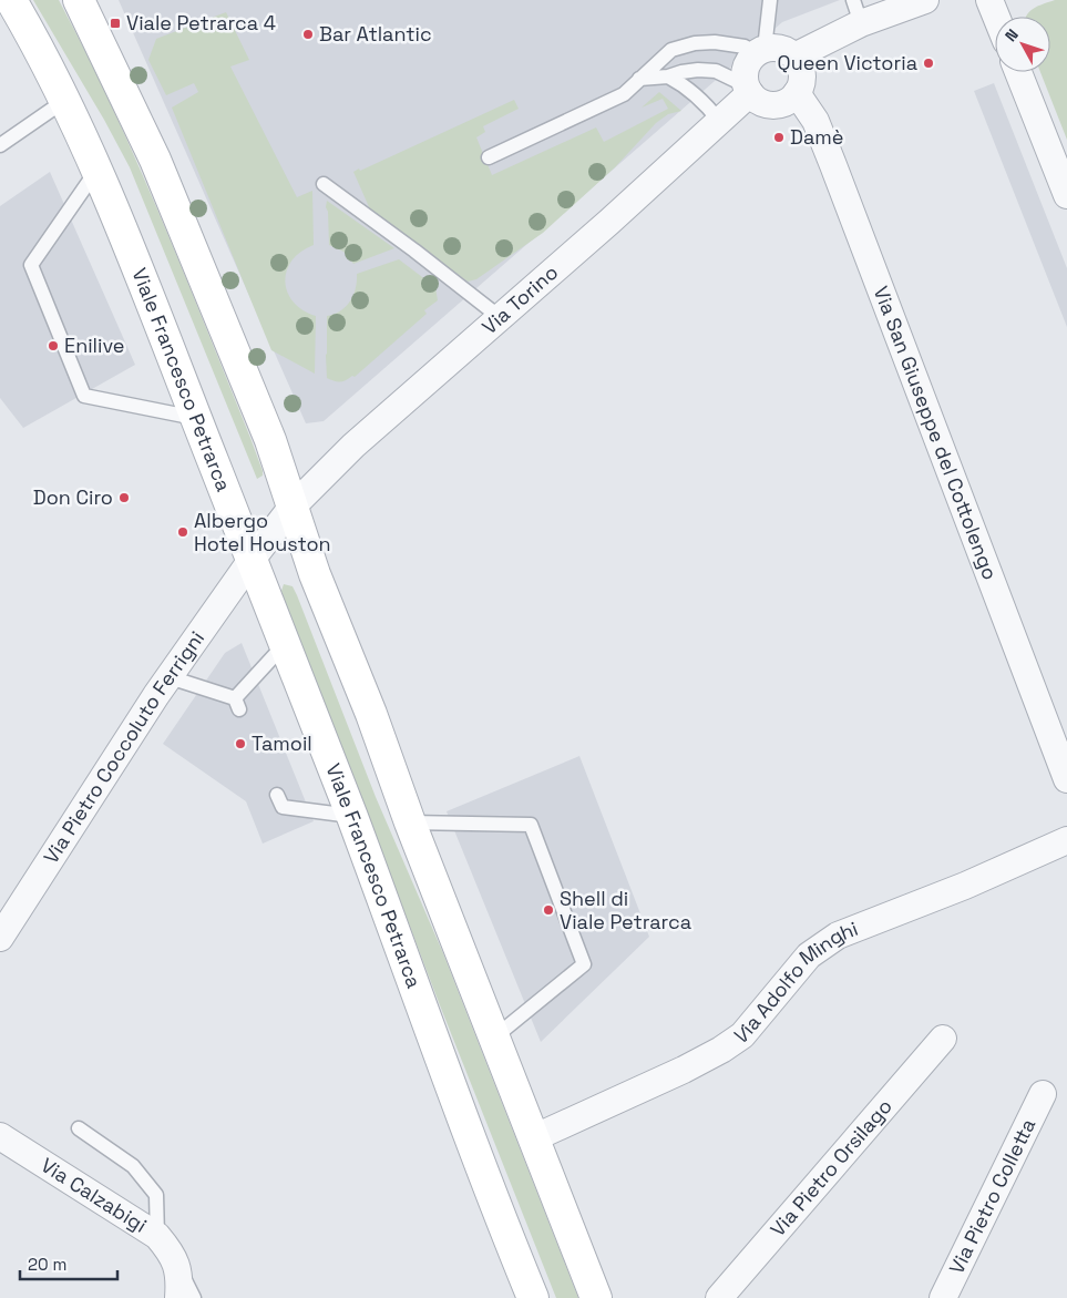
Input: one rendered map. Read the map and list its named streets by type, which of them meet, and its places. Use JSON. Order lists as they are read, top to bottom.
{
  "streets": {
    "main road": ["Viale Francesco Petrarca"],
    "street": [
      "Via Torino",
      "Via San Giuseppe del Cottolengo",
      "Via Pietro Coccoluto Ferrigni",
      "Via Adolfo Minghi",
      "Via Pietro Orsilago",
      "Via Calzabigi",
      "Via Pietro Colletta"
    ]
  },
  "crossings": [
    ["Via Torino", "Viale Francesco Petrarca"],
    ["Via Torino", "Via San Giuseppe del Cottolengo"],
    ["Via Torino", "Via Pietro Coccoluto Ferrigni"],
    ["Viale Francesco Petrarca", "Via Pietro Coccoluto Ferrigni"]
  ],
  "places": {
    "transit": ["Viale Petrarca 4"],
    "other": [
      "Bar Atlantic",
      "Queen Victoria",
      "Damè",
      "Enilive",
      "Don Ciro",
      "Albergo Hotel Houston",
      "Tamoil",
      "Shell di Viale Petrarca"
    ]
  },
  "scale_bar": "20 m",
  "north": "top left"
}
